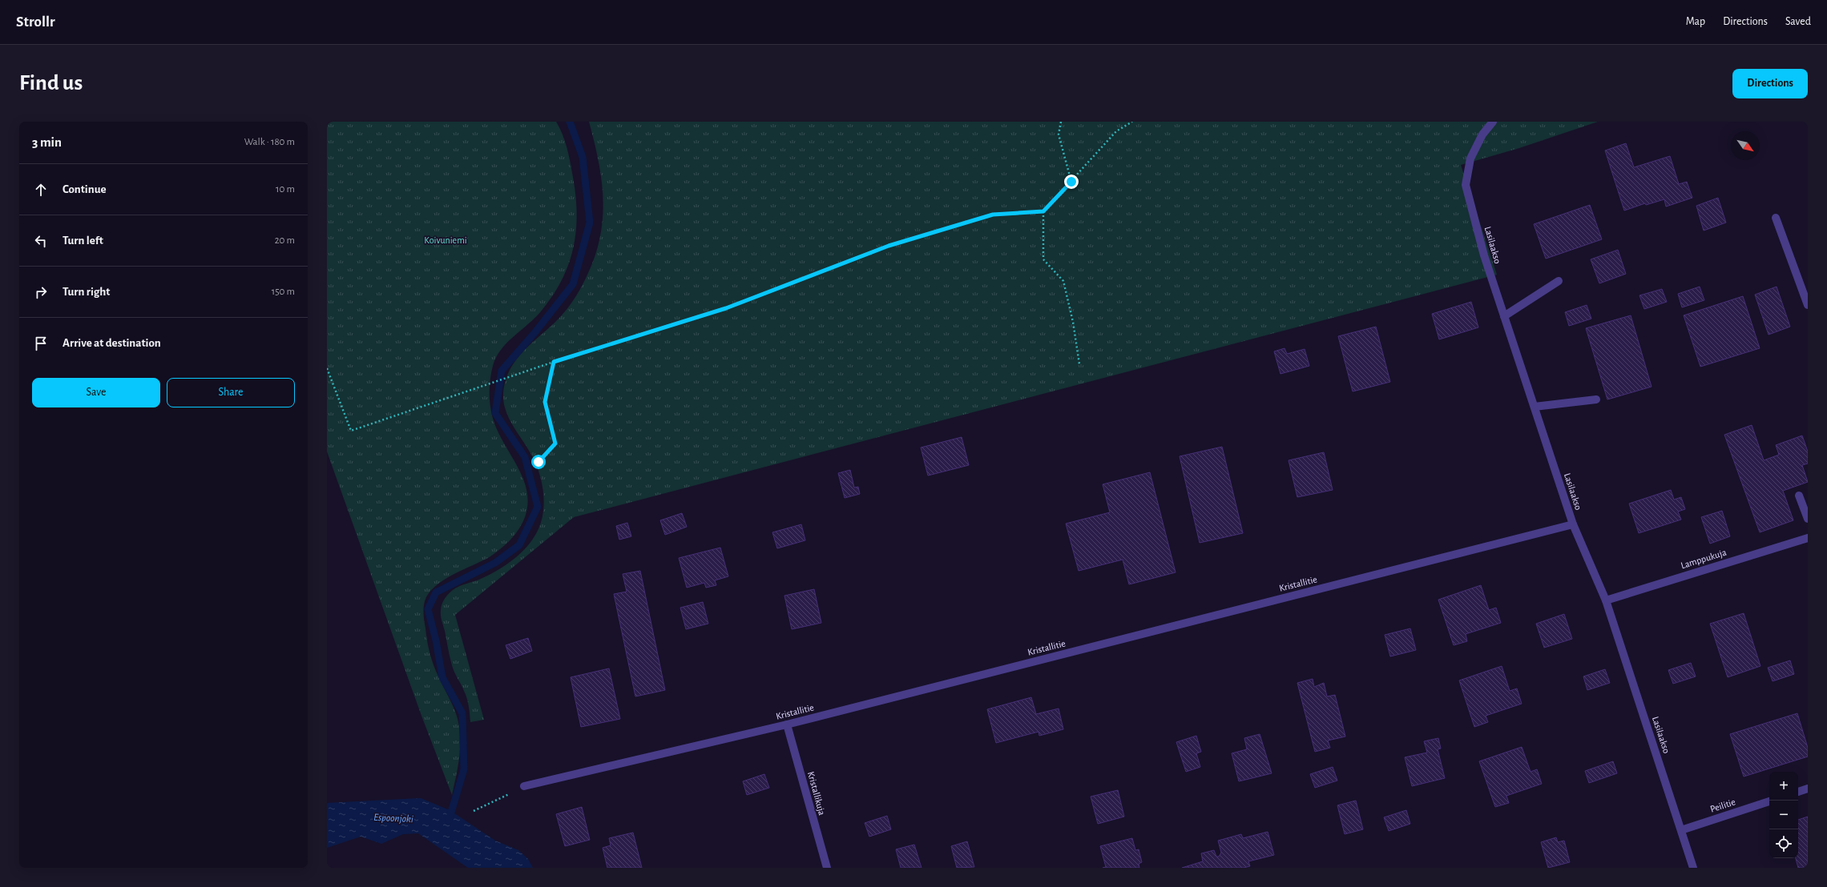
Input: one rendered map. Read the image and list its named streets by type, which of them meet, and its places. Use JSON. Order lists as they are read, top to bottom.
{
  "streets": {
    "street": [
      "Lasilaakso",
      "Lamppukuja",
      "Kristallitie",
      "Kristallikuja",
      "Peilitie"
    ]
  },
  "crossings": [
    ["Lasilaakso", "Lamppukuja"],
    ["Lasilaakso", "Kristallitie"],
    ["Lasilaakso", "Peilitie"],
    ["Kristallitie", "Kristallikuja"]
  ],
  "water": ["Espoonjoki"],
  "parks": ["Koivuniemi"],
  "north": "bottom right",
  "page": {
    "header": "Strollr",
    "nav": ["Map", "Directions", "Saved"],
    "buttons": [
      "Directions",
      ["Save", "Share"]
    ],
    "title": "Find us",
    "heading": ["3 min", "Walk · 180 m"],
    "list": [
      ["Continue", "10 m"],
      ["Turn left", "20 m"],
      ["Turn right", "150 m"],
      "Arrive at destination"
    ],
    "map_buttons": ["+", "−"]
  }
}
